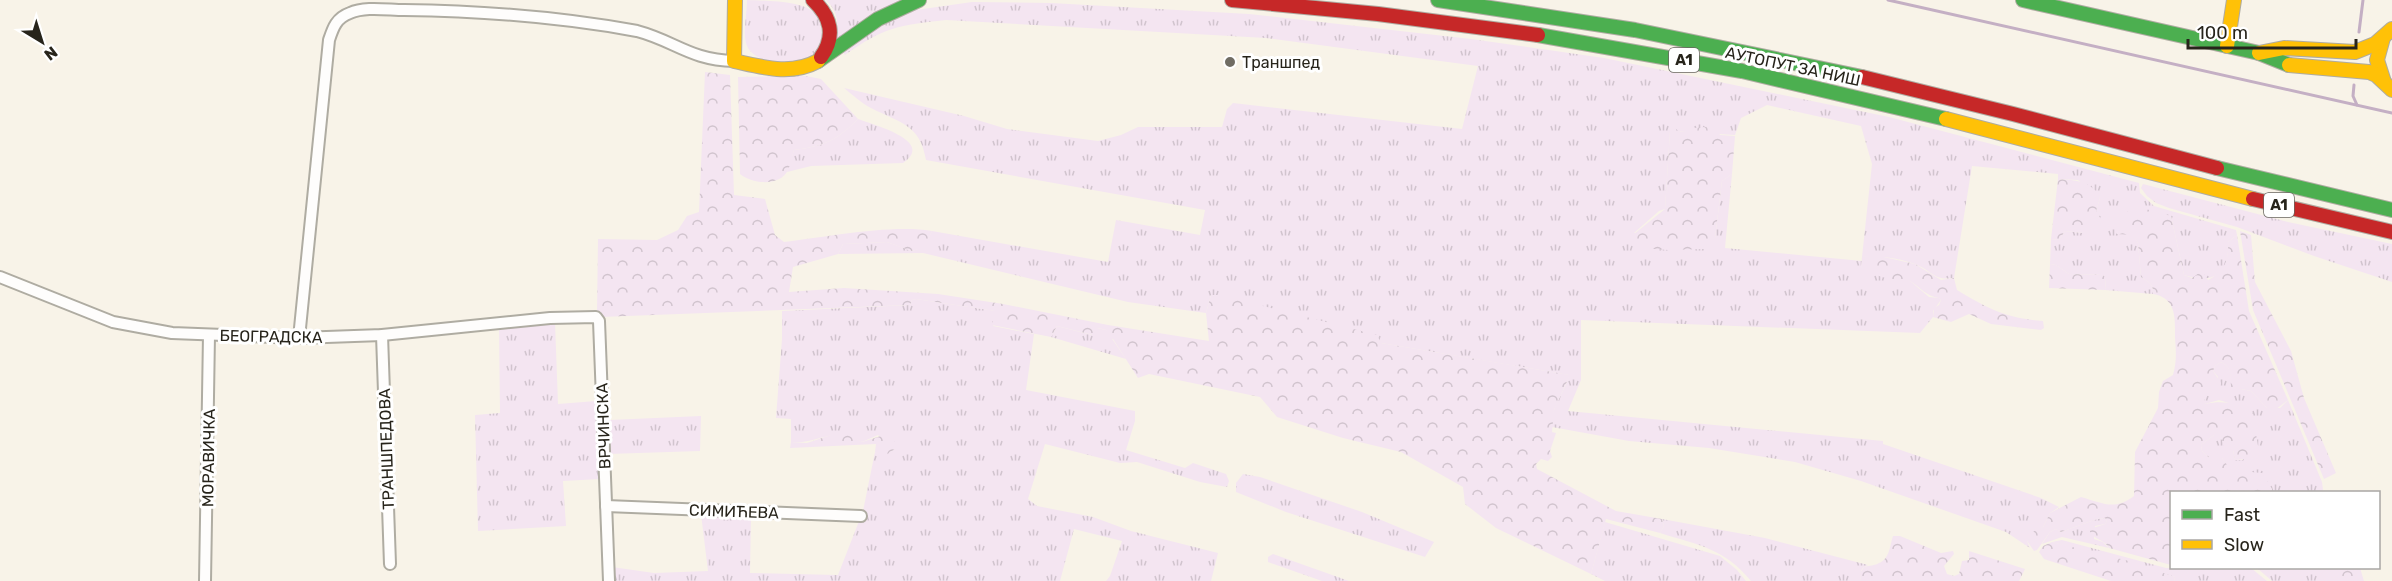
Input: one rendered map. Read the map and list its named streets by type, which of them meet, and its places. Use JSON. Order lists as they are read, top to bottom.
{
  "streets": {
    "main road": ["A1", "АУТОПУТ ЗА НИШ"],
    "street": [
      "БЕОГРАДСКА",
      "ВРЧИНСКА",
      "ТРАНШПЕДОВА",
      "МОРАВИЧКА",
      "СИМИЋЕВА"
    ]
  },
  "crossings": [
    ["БЕОГРАДСКА", "ВРЧИНСКА"],
    ["БЕОГРАДСКА", "ТРАНШПЕДОВА"],
    ["БЕОГРАДСКА", "МОРАВИЧКА"],
    ["ВРЧИНСКА", "СИМИЋЕВА"]
  ],
  "places": ["Траншпед"],
  "legend": ["Fast", "Slow"],
  "scale_bar": "100 m",
  "north": "bottom right"
}
